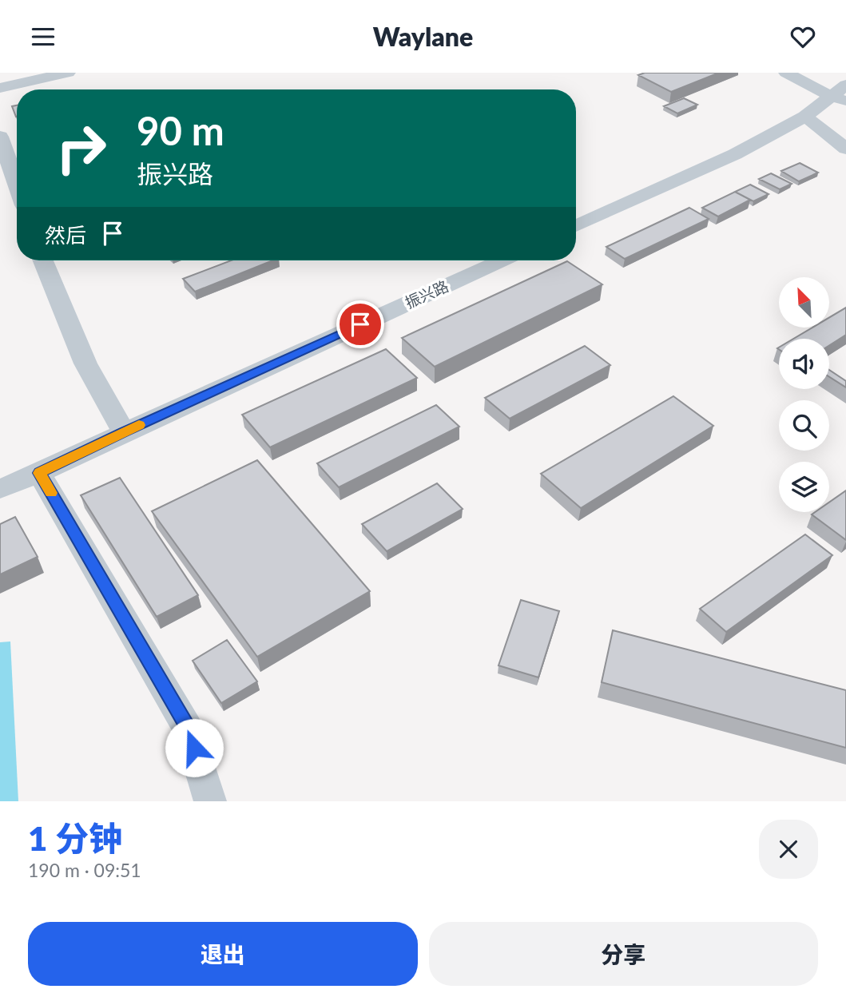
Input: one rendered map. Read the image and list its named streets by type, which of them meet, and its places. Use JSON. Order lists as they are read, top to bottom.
{
  "streets": {
    "street": ["振兴路"]
  },
  "north": "top left",
  "page": {
    "header": "Waylane",
    "turn": ["90 m", "振兴路"],
    "then": "然后",
    "heading": ["1 分钟", "190 m · 09:51"],
    "buttons": ["退出", "分享"]
  }
}
